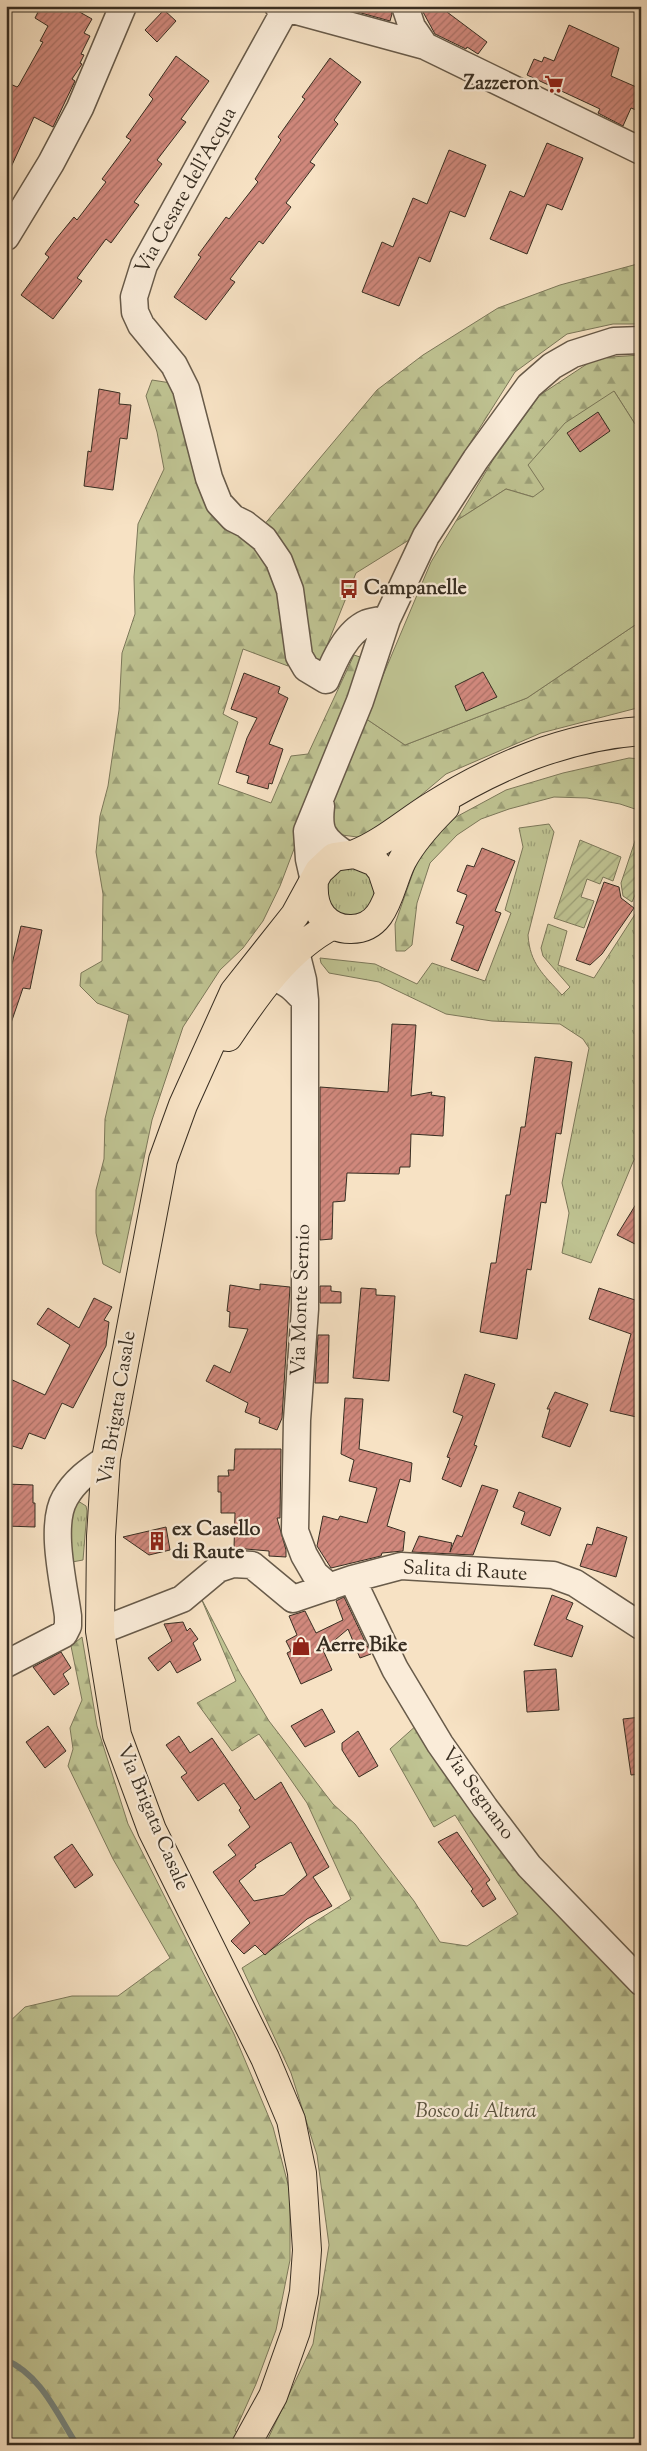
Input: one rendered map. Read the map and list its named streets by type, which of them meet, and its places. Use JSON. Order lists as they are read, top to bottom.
{
  "streets": {
    "main road": ["Via Brigata Casale"],
    "street": [
      "Via Cesare dell'Acqua",
      "Via Monte Sernio",
      "Salita di Raute",
      "Via Segnano"
    ]
  },
  "crossings": [
    ["Via Monte Sernio", "Via Brigata Casale"],
    ["Via Monte Sernio", "Salita di Raute"],
    ["Via Monte Sernio", "Via Segnano"],
    ["Via Brigata Casale", "Salita di Raute"],
    ["Salita di Raute", "Via Segnano"]
  ],
  "parks": ["Bosco di Altura"],
  "places": {
    "supermarket": ["Zazzeron"],
    "bus stop": ["Campanelle"],
    "building": ["ex Casello di Raute"],
    "shop": ["Aerre Bike"]
  }
}
